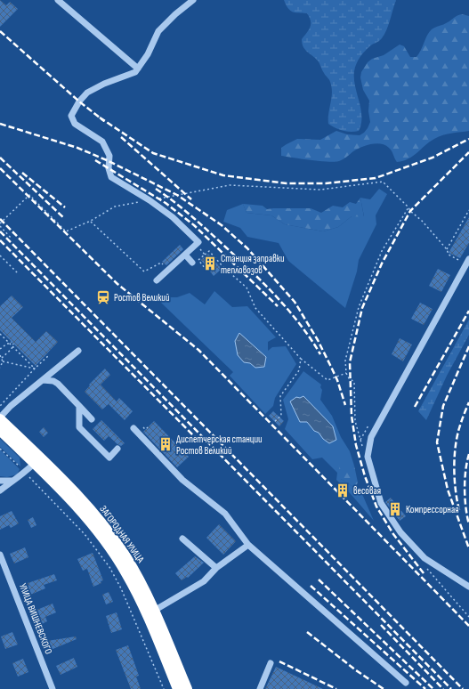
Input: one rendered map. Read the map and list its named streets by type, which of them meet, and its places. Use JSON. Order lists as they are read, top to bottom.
{
  "streets": {
    "highway": ["ЗАГОРОДНАЯ УЛИЦА"],
    "street": ["УЛИЦА ВИШНЕВСКОГО"]
  },
  "places": {
    "building": [
      "Станция заправки тепловозов",
      "Диспетчерская станции Ростов Великий",
      "весовая",
      "Компрессорная"
    ],
    "station": ["Ростов Великий"]
  }
}
